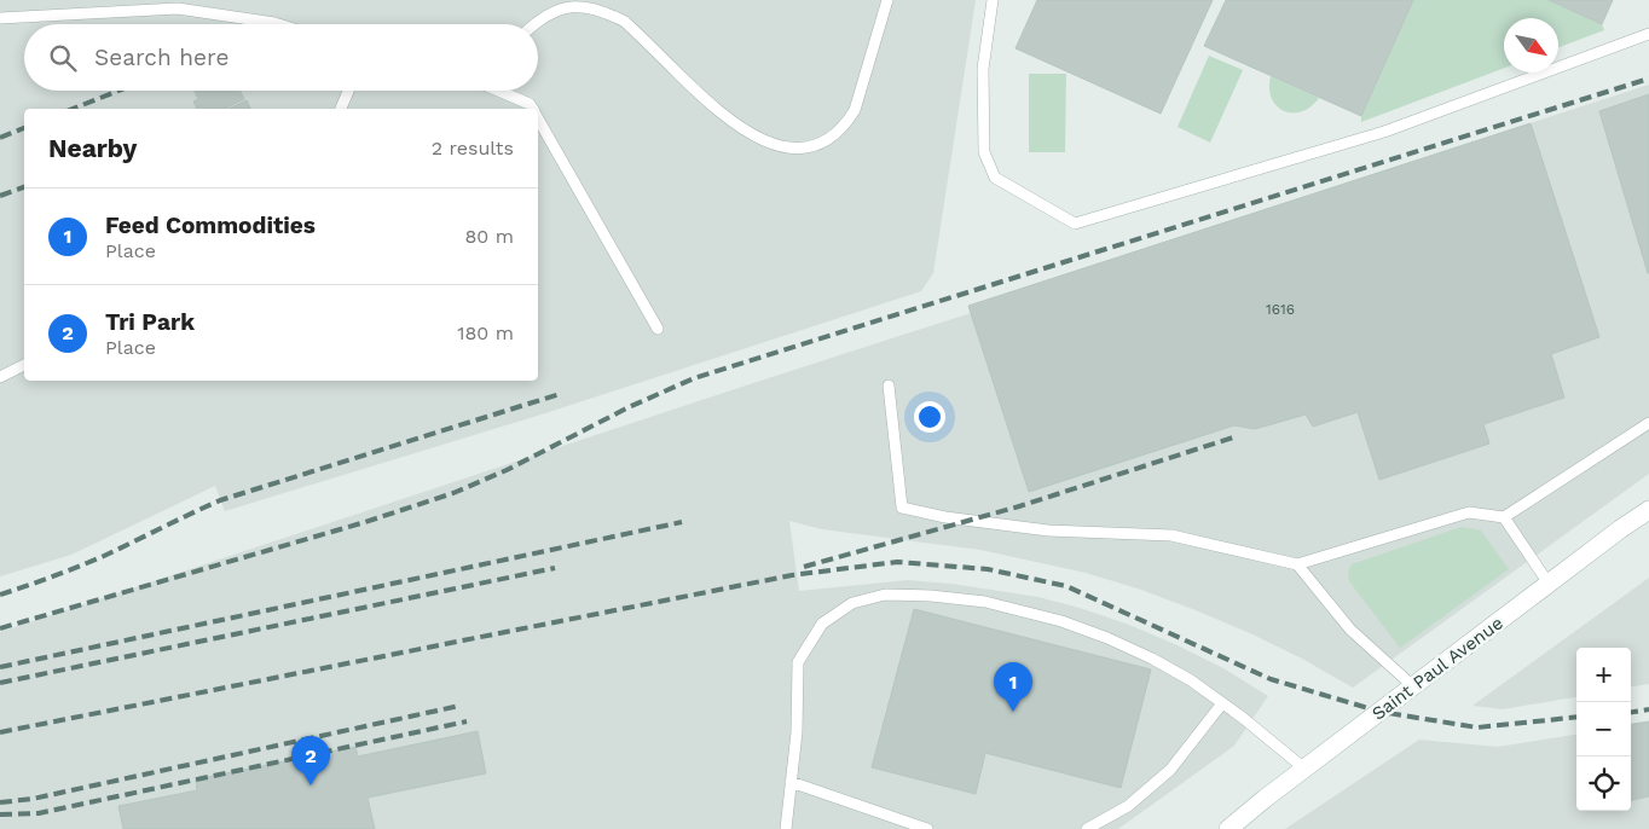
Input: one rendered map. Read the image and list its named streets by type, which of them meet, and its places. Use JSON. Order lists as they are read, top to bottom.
{
  "streets": {
    "street": ["Saint Paul Avenue"]
  },
  "house_numbers": ["1616"],
  "north": "bottom right",
  "page": {
    "search": "Search here",
    "heading": ["Nearby", "2 results"],
    "list": [
      {
        "mark": "1",
        "name": "Feed Commodities",
        "note": "Place",
        "value": "80 m"
      },
      {
        "mark": "2",
        "name": "Tri Park",
        "note": "Place",
        "value": "180 m"
      }
    ],
    "map_buttons": ["+", "−"],
    "pins": ["1", "2"]
  }
}
